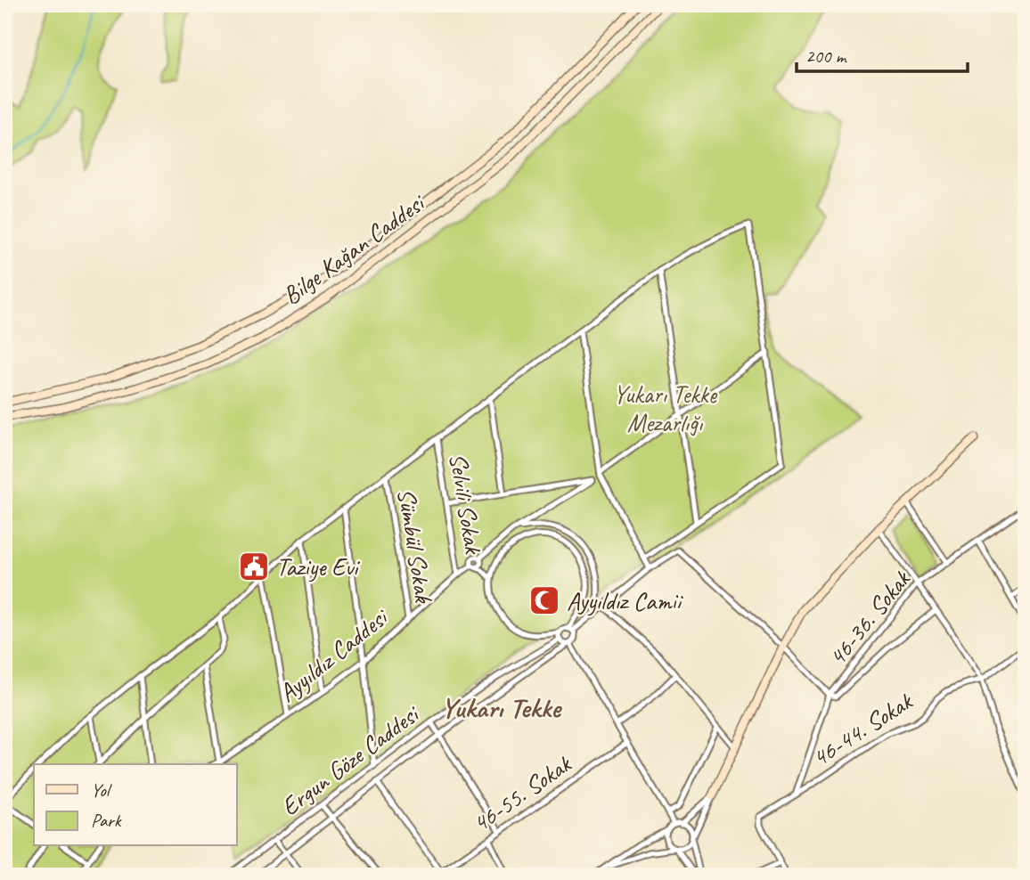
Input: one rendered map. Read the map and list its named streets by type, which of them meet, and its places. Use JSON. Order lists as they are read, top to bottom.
{
  "streets": {
    "main road": ["Bilge Kağan Caddesi"],
    "street": [
      "Selvili Sokak",
      "Sümbül Sokak",
      "46-36. Sokak",
      "Ayyıldız Caddesi",
      "46-44. Sokak",
      "Ergun Göze Caddesi",
      "46-55. Sokak"
    ]
  },
  "crossings": [
    ["Selvili Sokak", "Ayyıldız Caddesi"],
    ["Sümbül Sokak", "Ayyıldız Caddesi"],
    ["46-36. Sokak", "46-44. Sokak"]
  ],
  "districts": ["Yukarı Tekke"],
  "parks": ["Yukarı Tekke Mezarlığı"],
  "places": {
    "public building": ["Taziye Evi"],
    "mosque": ["Ayyıldız Camii"]
  },
  "legend": ["Yol", "Park"],
  "scale_bar": "200 m"
}
